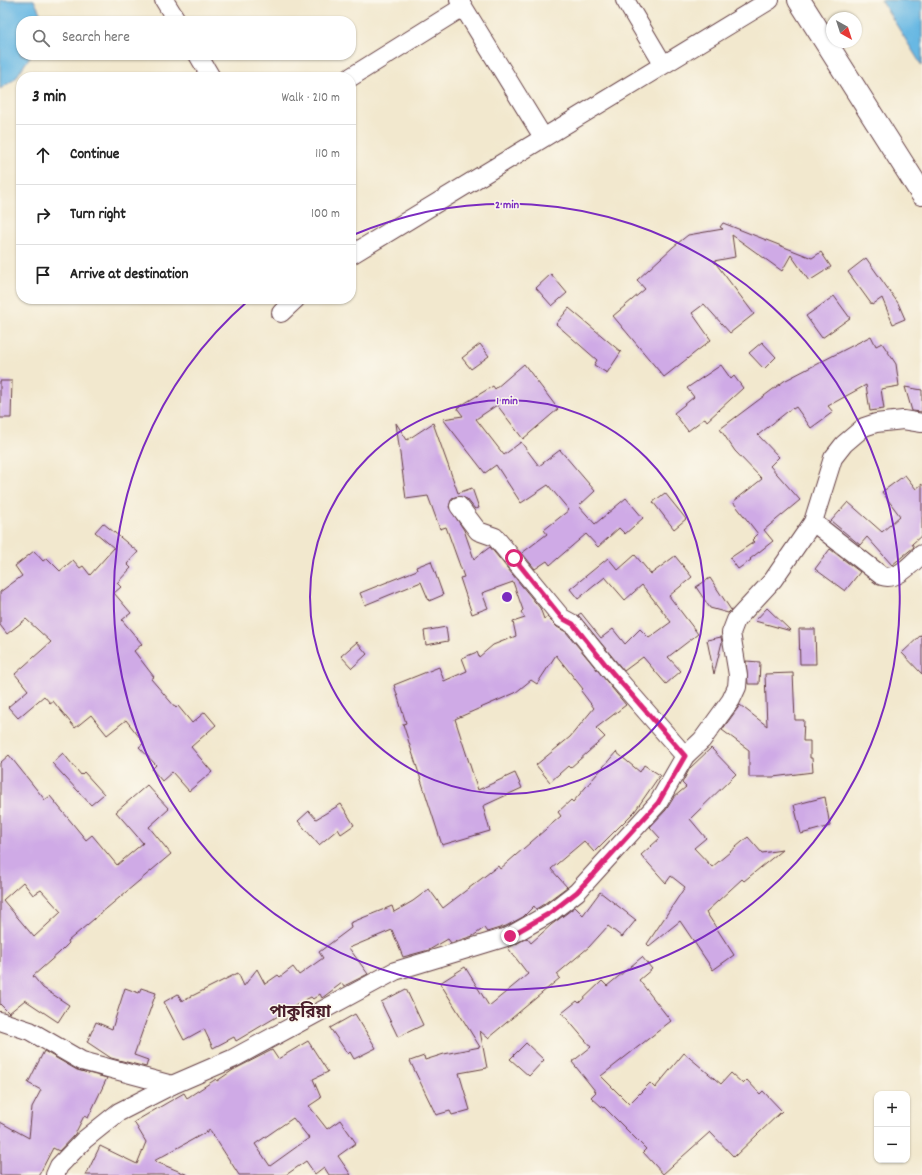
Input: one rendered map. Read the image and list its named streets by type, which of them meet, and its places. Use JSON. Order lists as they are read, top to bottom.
{
  "districts": ["পাকুরিয়া"],
  "north": "bottom right",
  "page": {
    "search": "Search here",
    "heading": ["3 min", "Walk · 210 m"],
    "list": [
      ["Continue", "110 m"],
      ["Turn right", "100 m"],
      "Arrive at destination"
    ],
    "map_buttons": ["+", "−"]
  },
  "rings": ["2 min", "1 min"]
}
